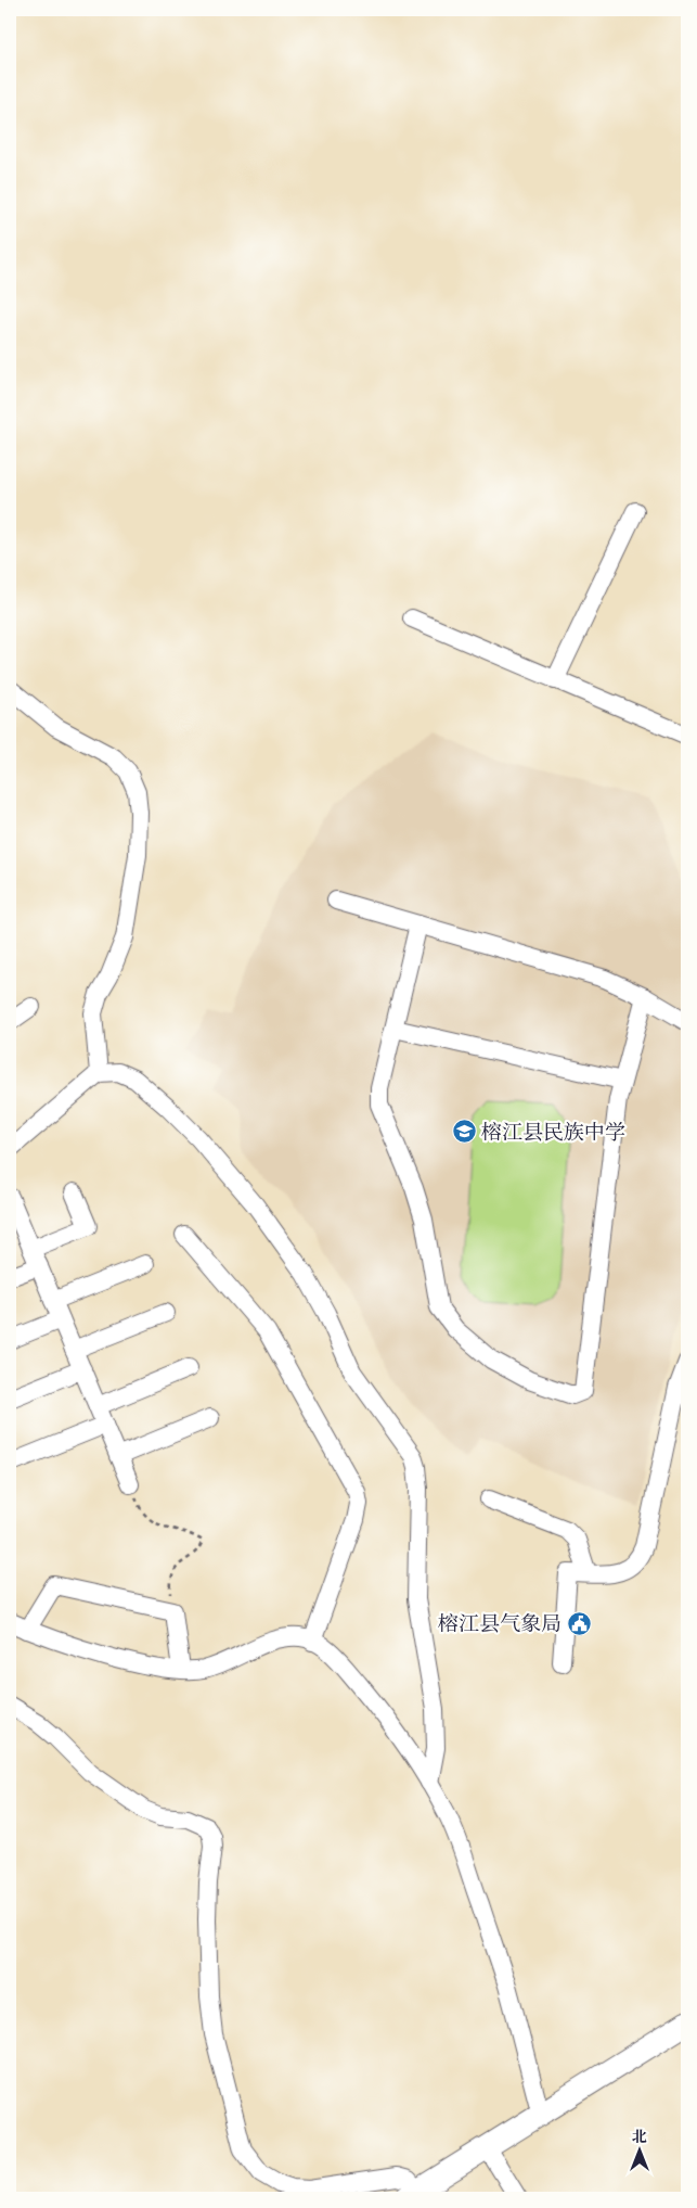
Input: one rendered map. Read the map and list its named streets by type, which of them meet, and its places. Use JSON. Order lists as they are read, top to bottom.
{
  "places": {
    "school or university": ["榕江县民族中学"],
    "public building": ["榕江县气象局"]
  },
  "north": "top"
}
